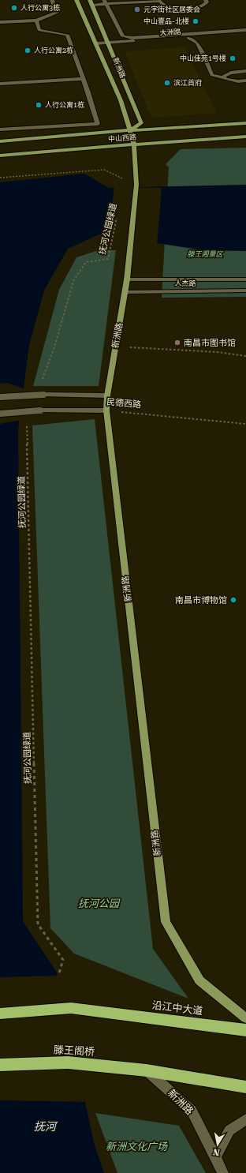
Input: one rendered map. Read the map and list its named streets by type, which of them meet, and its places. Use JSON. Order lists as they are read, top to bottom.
{
  "streets": {
    "highway": ["沿江中大道", "滕王阁桥"],
    "main road": ["新洲路", "中山西路"],
    "street": ["大洲路", "人杰路", "民德西路"],
    "path": ["抚河公园绿道"]
  },
  "crossings": [
    ["大洲路", "新洲路"],
    ["新洲路", "中山西路"],
    ["新洲路", "人杰路"],
    ["新洲路", "民德西路"],
    ["新洲路", "滕王阁桥"]
  ],
  "water": ["抚河"],
  "parks": ["滕王阁景区", "抚河公园", "新洲文化广场"],
  "places": [
    "人行公寓3栋",
    "元字街社区居委会",
    "中山壹品-北楼",
    "人行公寓2栋",
    "中山佳苑1号楼",
    "滨江首府",
    "人行公寓1栋",
    "南昌市图书馆",
    "南昌市博物馆"
  ],
  "north": "bottom"
}
